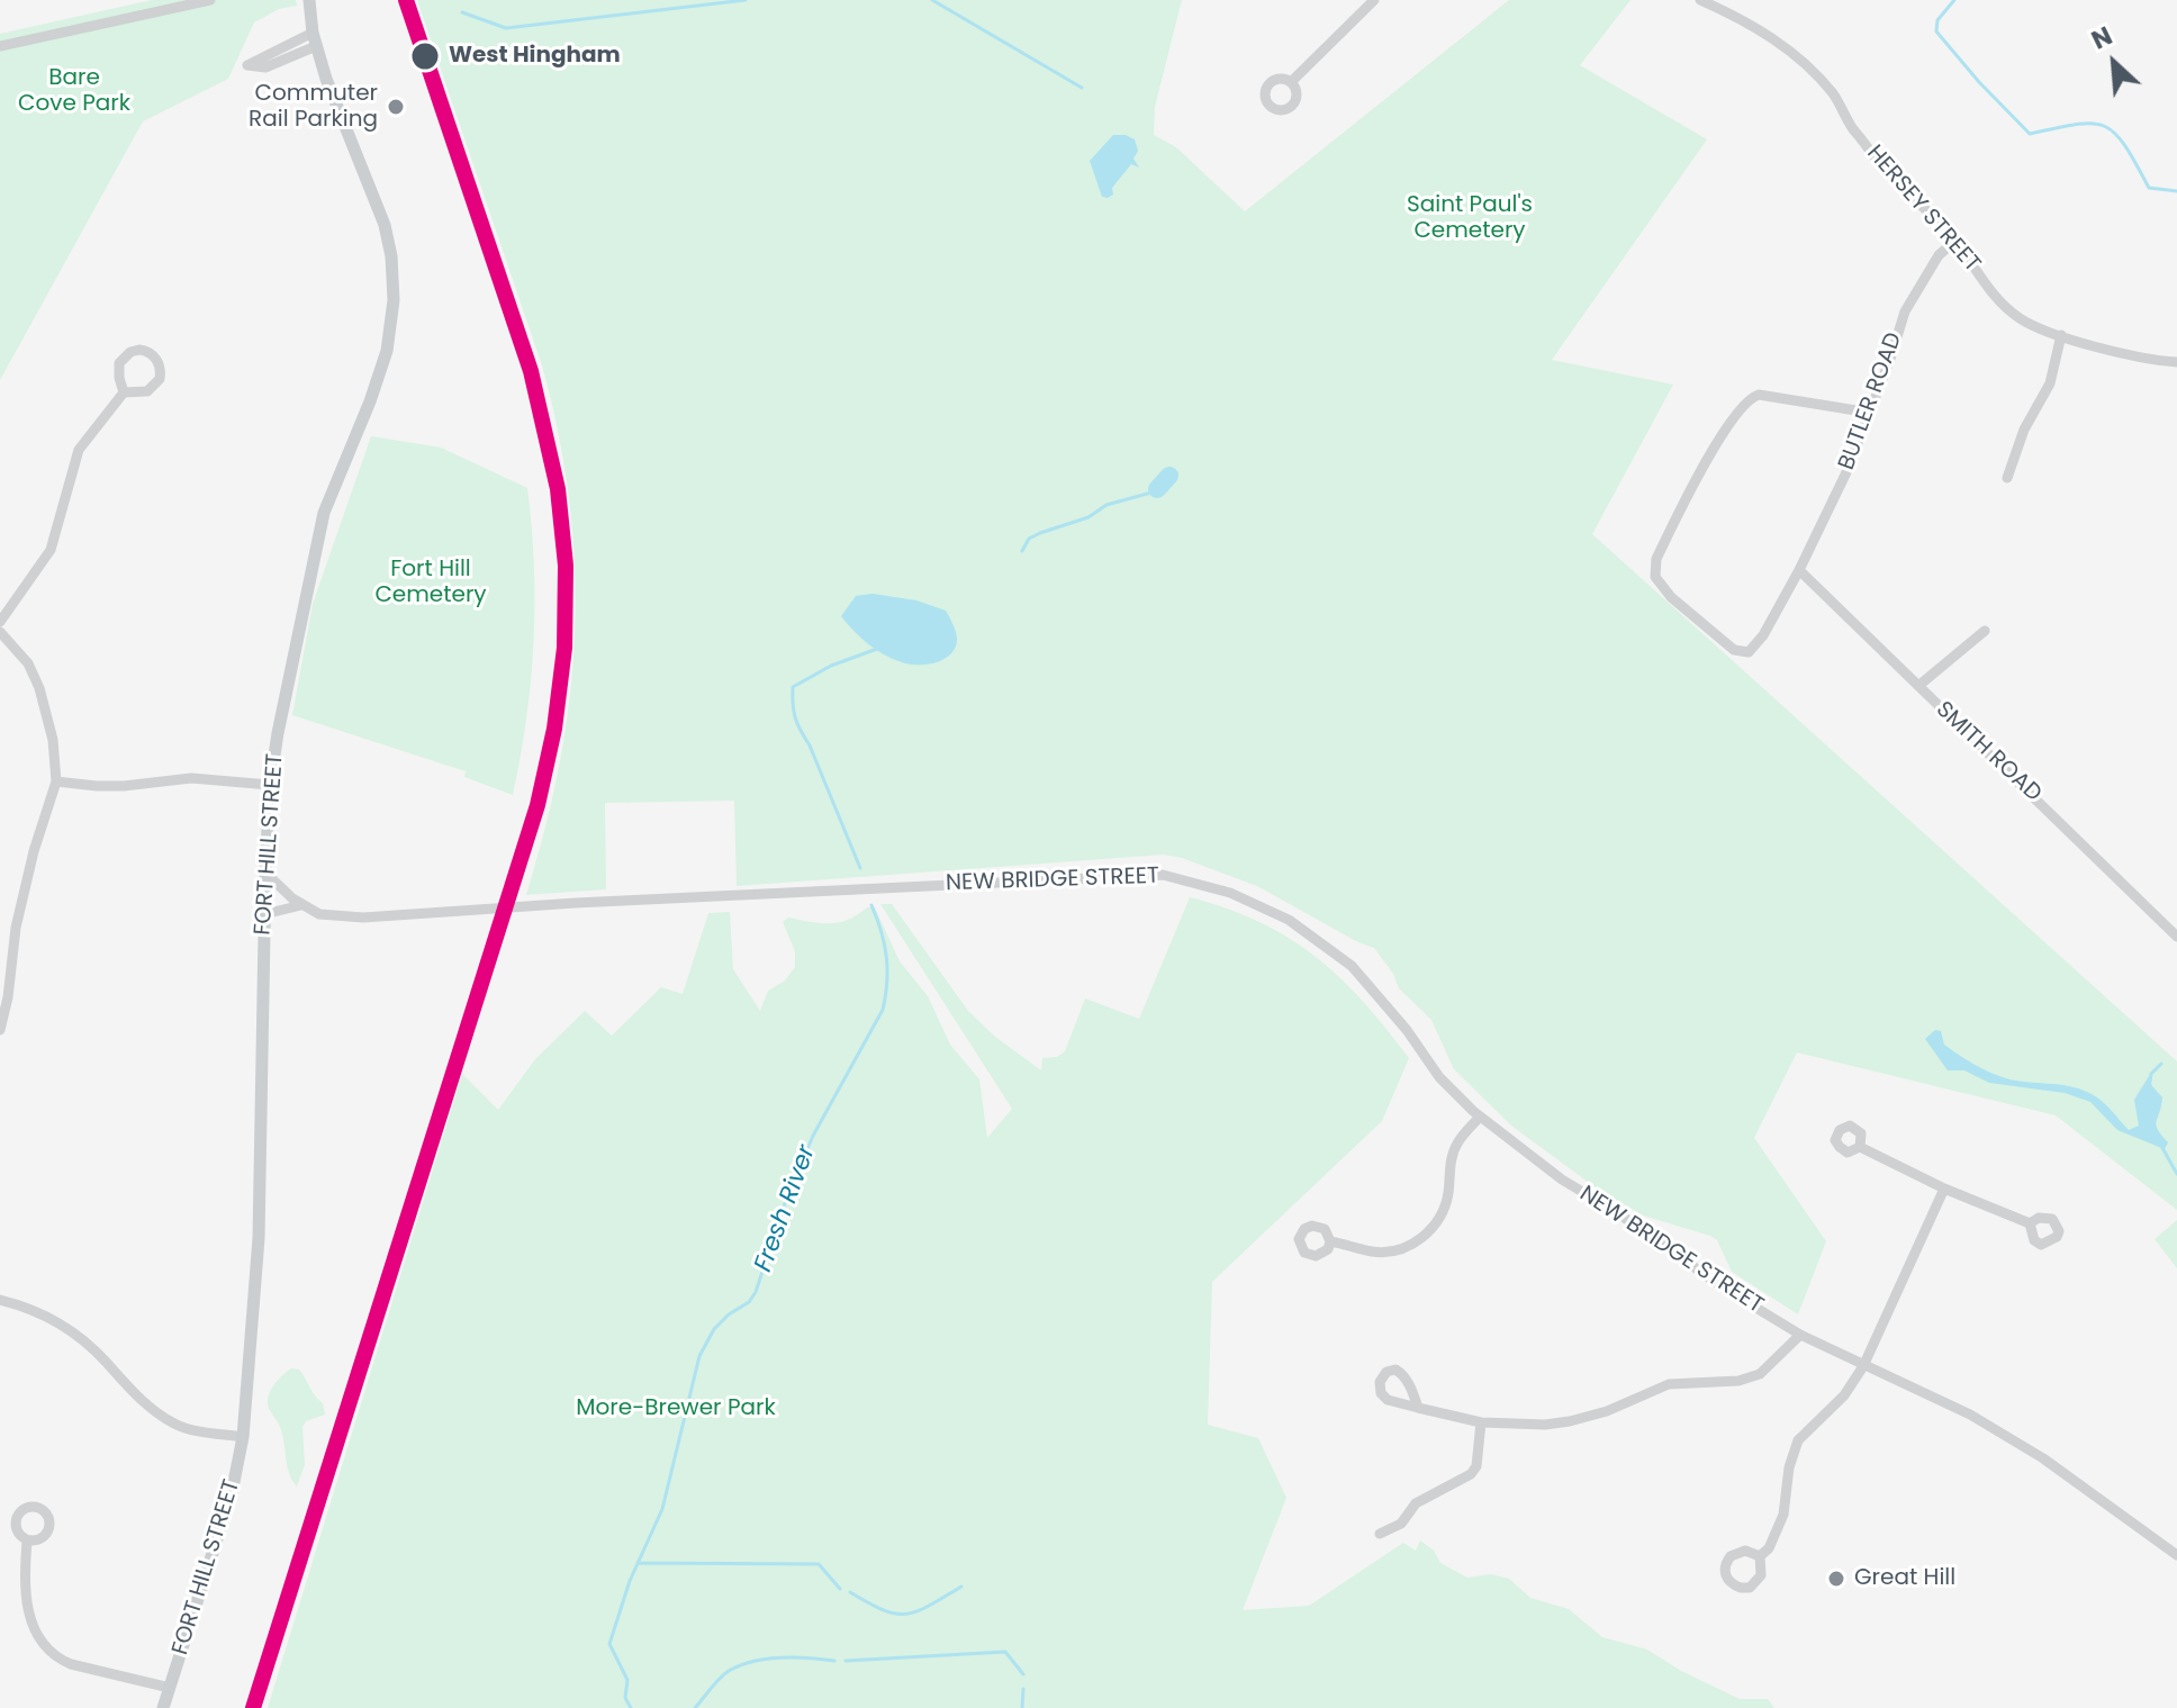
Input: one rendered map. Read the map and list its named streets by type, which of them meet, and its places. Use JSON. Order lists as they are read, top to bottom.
{
  "streets": {
    "main road": ["FORT HILL STREET"],
    "street": [
      "HERSEY STREET",
      "BUTLER ROAD",
      "SMITH ROAD",
      "NEW BRIDGE STREET"
    ]
  },
  "crossings": [
    ["HERSEY STREET", "BUTLER ROAD"],
    ["BUTLER ROAD", "SMITH ROAD"],
    ["FORT HILL STREET", "NEW BRIDGE STREET"]
  ],
  "water": ["Fresh River"],
  "parks": [
    "Bare Cove Park",
    "Saint Paul's Cemetery",
    "Fort Hill Cemetery",
    "More-Brewer Park"
  ],
  "places": ["West Hingham", "Commuter Rail Parking", "Great Hill"],
  "north": "top left"
}
